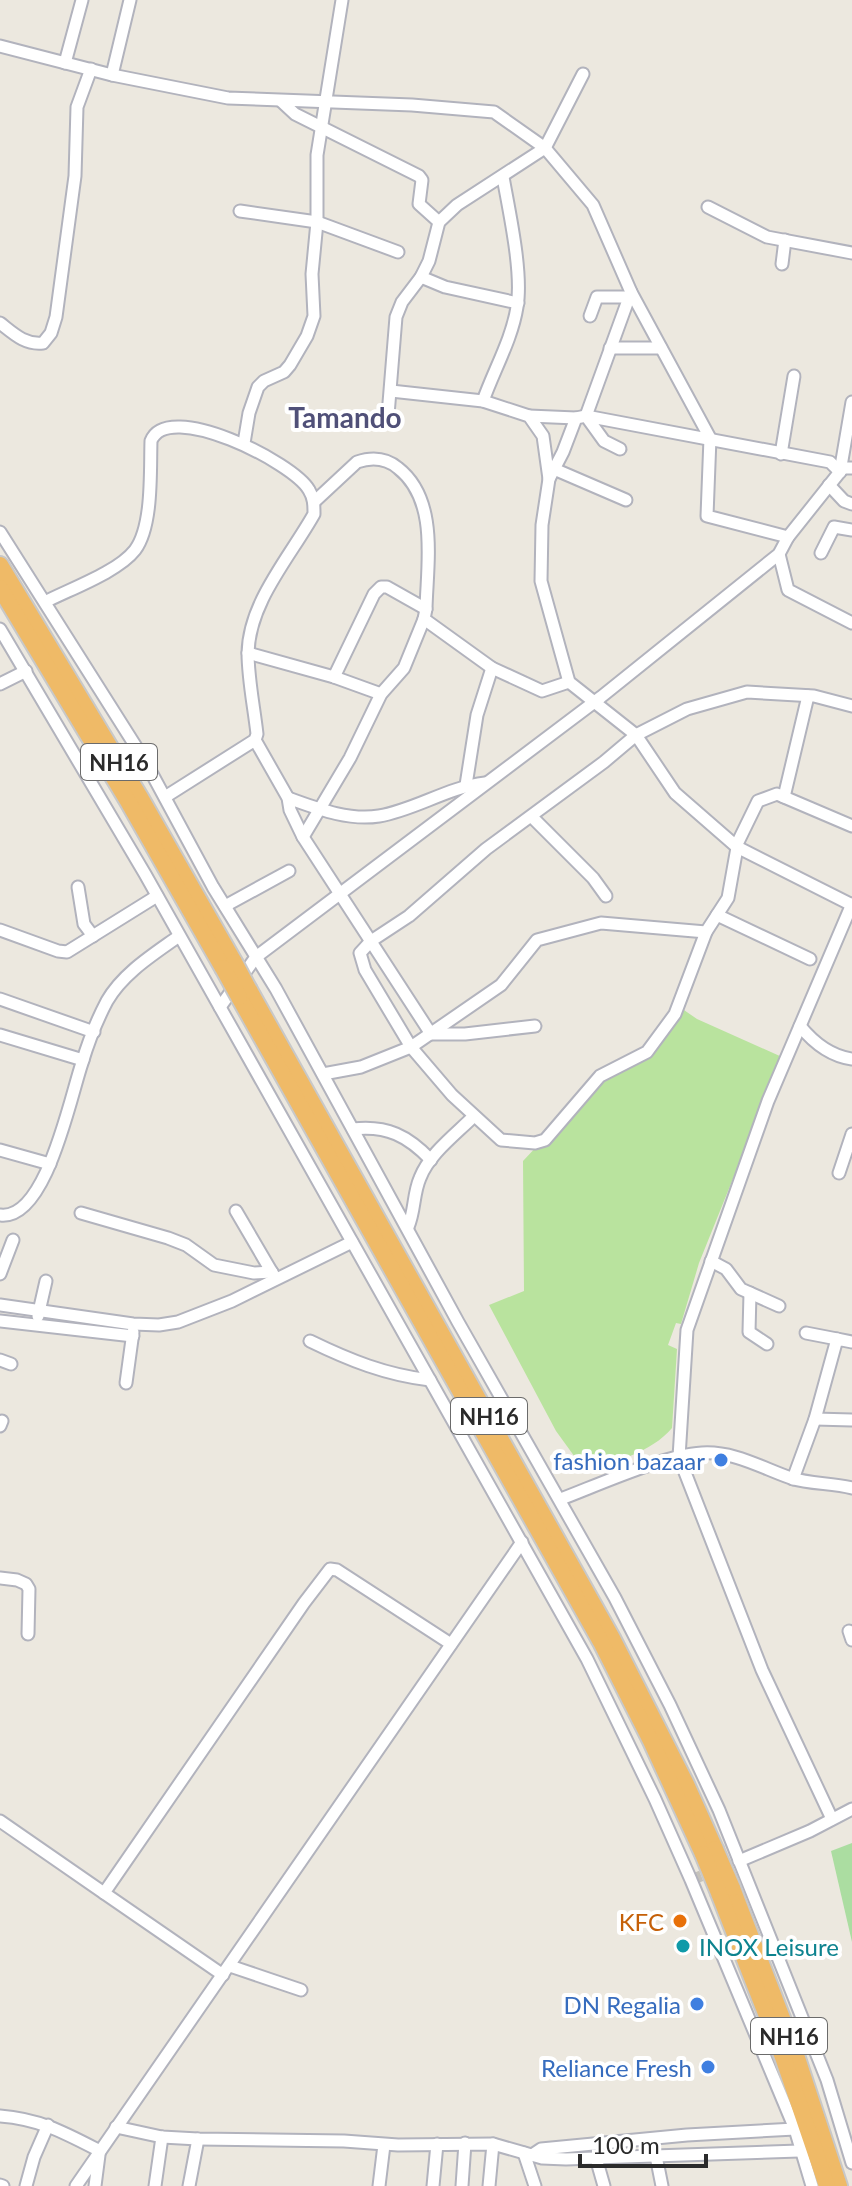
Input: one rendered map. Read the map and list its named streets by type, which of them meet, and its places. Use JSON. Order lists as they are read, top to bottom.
{
  "streets": {
    "highway": ["NH16"]
  },
  "districts": ["Tamando"],
  "places": [
    "fashion bazaar",
    "KFC",
    "INOX Leisure",
    "DN Regalia",
    "Reliance Fresh"
  ],
  "scale_bar": "100 m"
}
